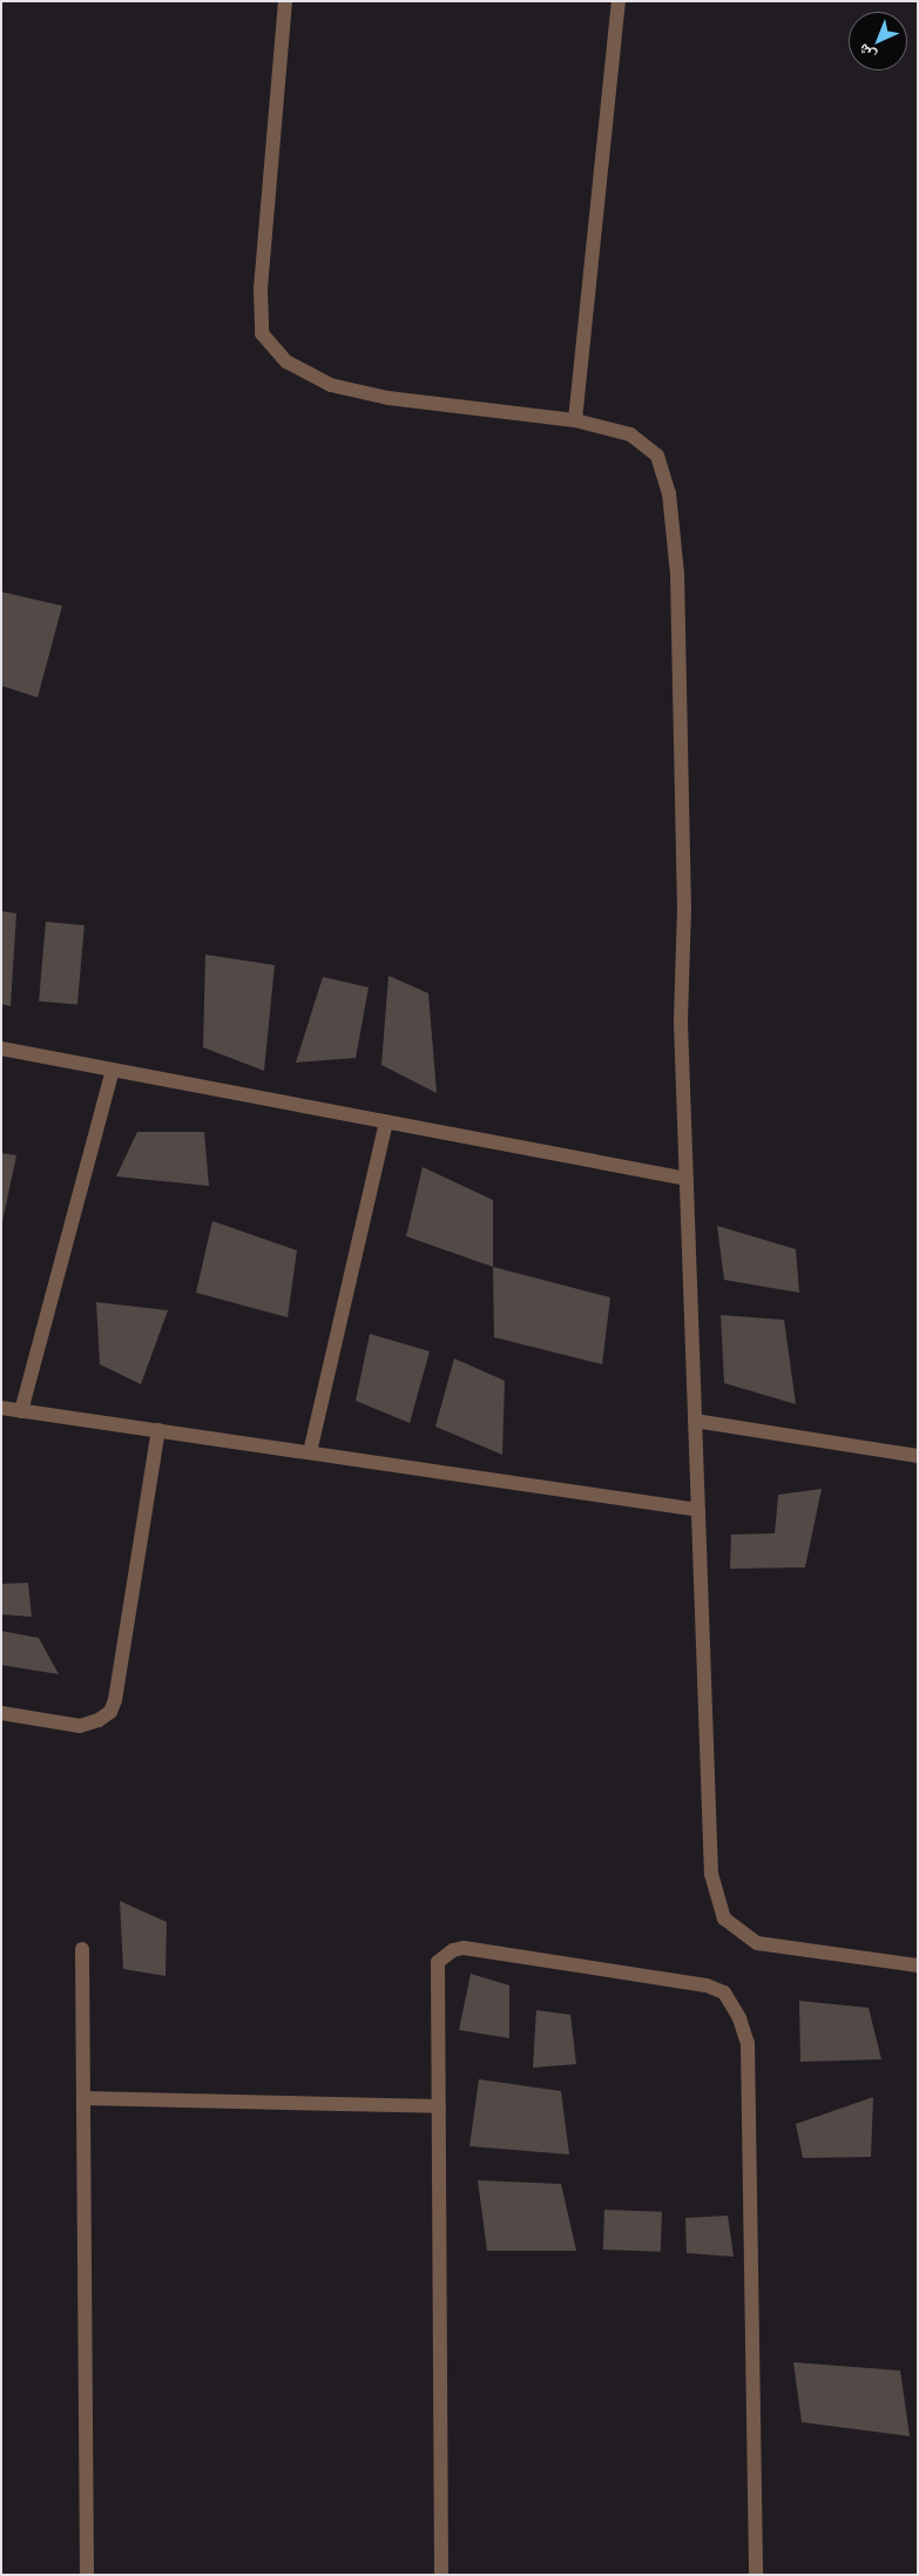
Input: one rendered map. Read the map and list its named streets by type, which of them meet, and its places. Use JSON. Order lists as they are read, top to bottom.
{
  "north": "bottom left"
}
